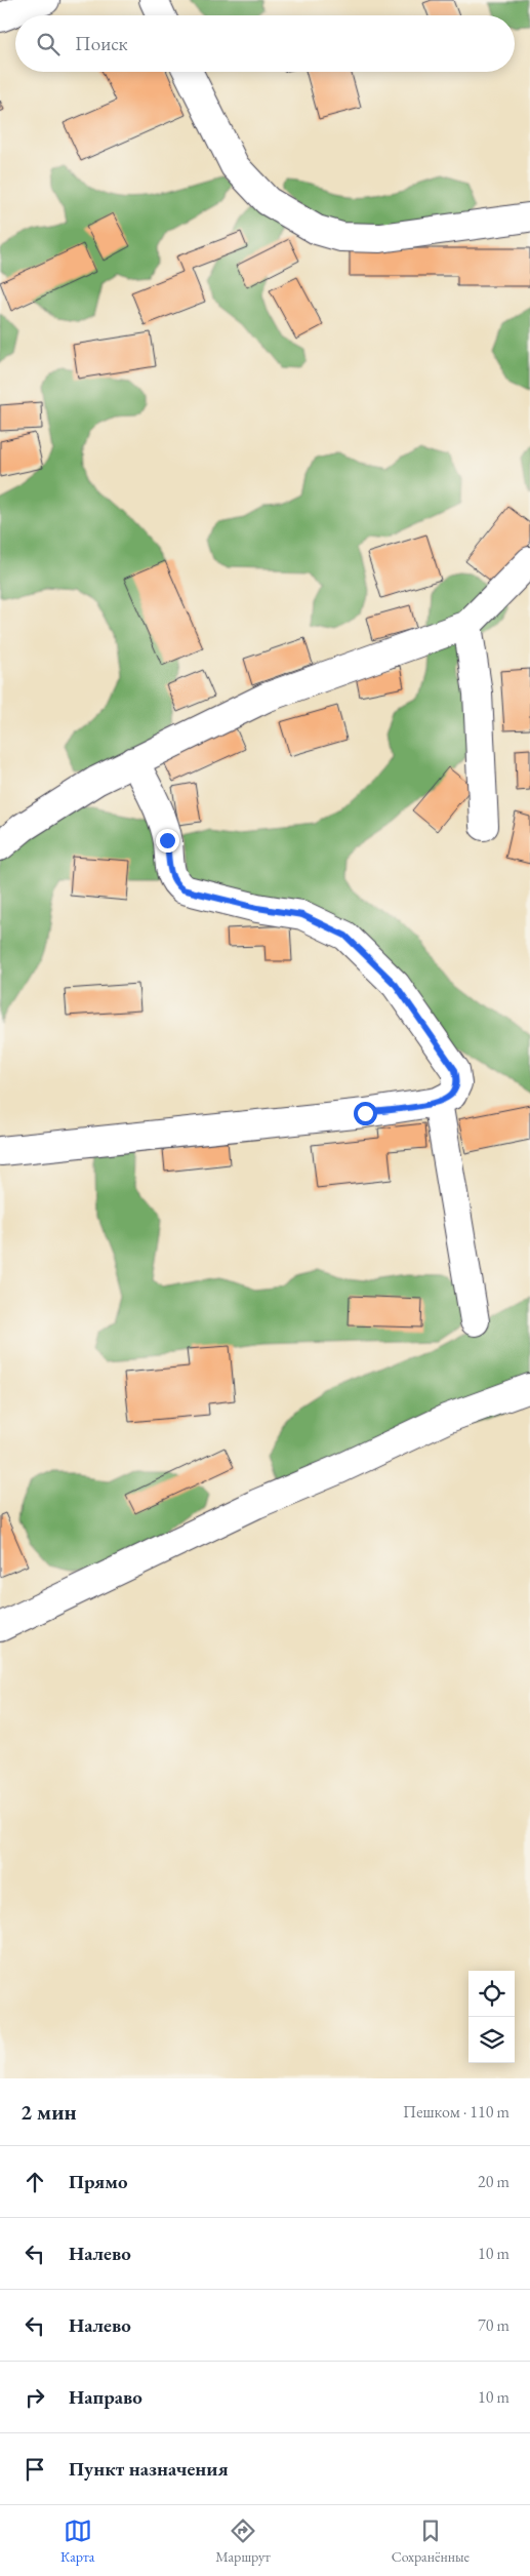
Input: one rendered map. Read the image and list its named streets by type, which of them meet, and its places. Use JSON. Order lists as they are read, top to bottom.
{
  "page": {
    "search": "Поиск",
    "heading": ["2 мин", "Пешком · 110 m"],
    "list": [
      ["Прямо", "20 m"],
      ["Налево", "10 m"],
      ["Налево", "70 m"],
      ["Направо", "10 m"],
      "Пункт назначения"
    ],
    "nav": ["Карта", "Маршрут", "Сохранённые"]
  }
}
